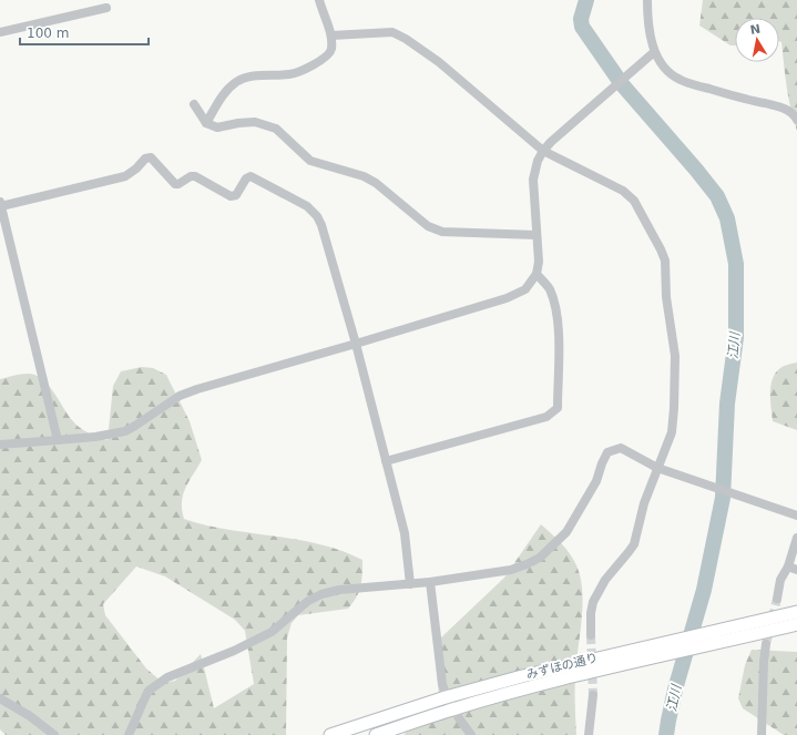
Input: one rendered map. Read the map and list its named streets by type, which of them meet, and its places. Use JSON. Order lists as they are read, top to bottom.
{
  "streets": {
    "street": ["みずほの通り"]
  },
  "water": ["江川"],
  "scale_bar": "100 m",
  "north": "top"
}
